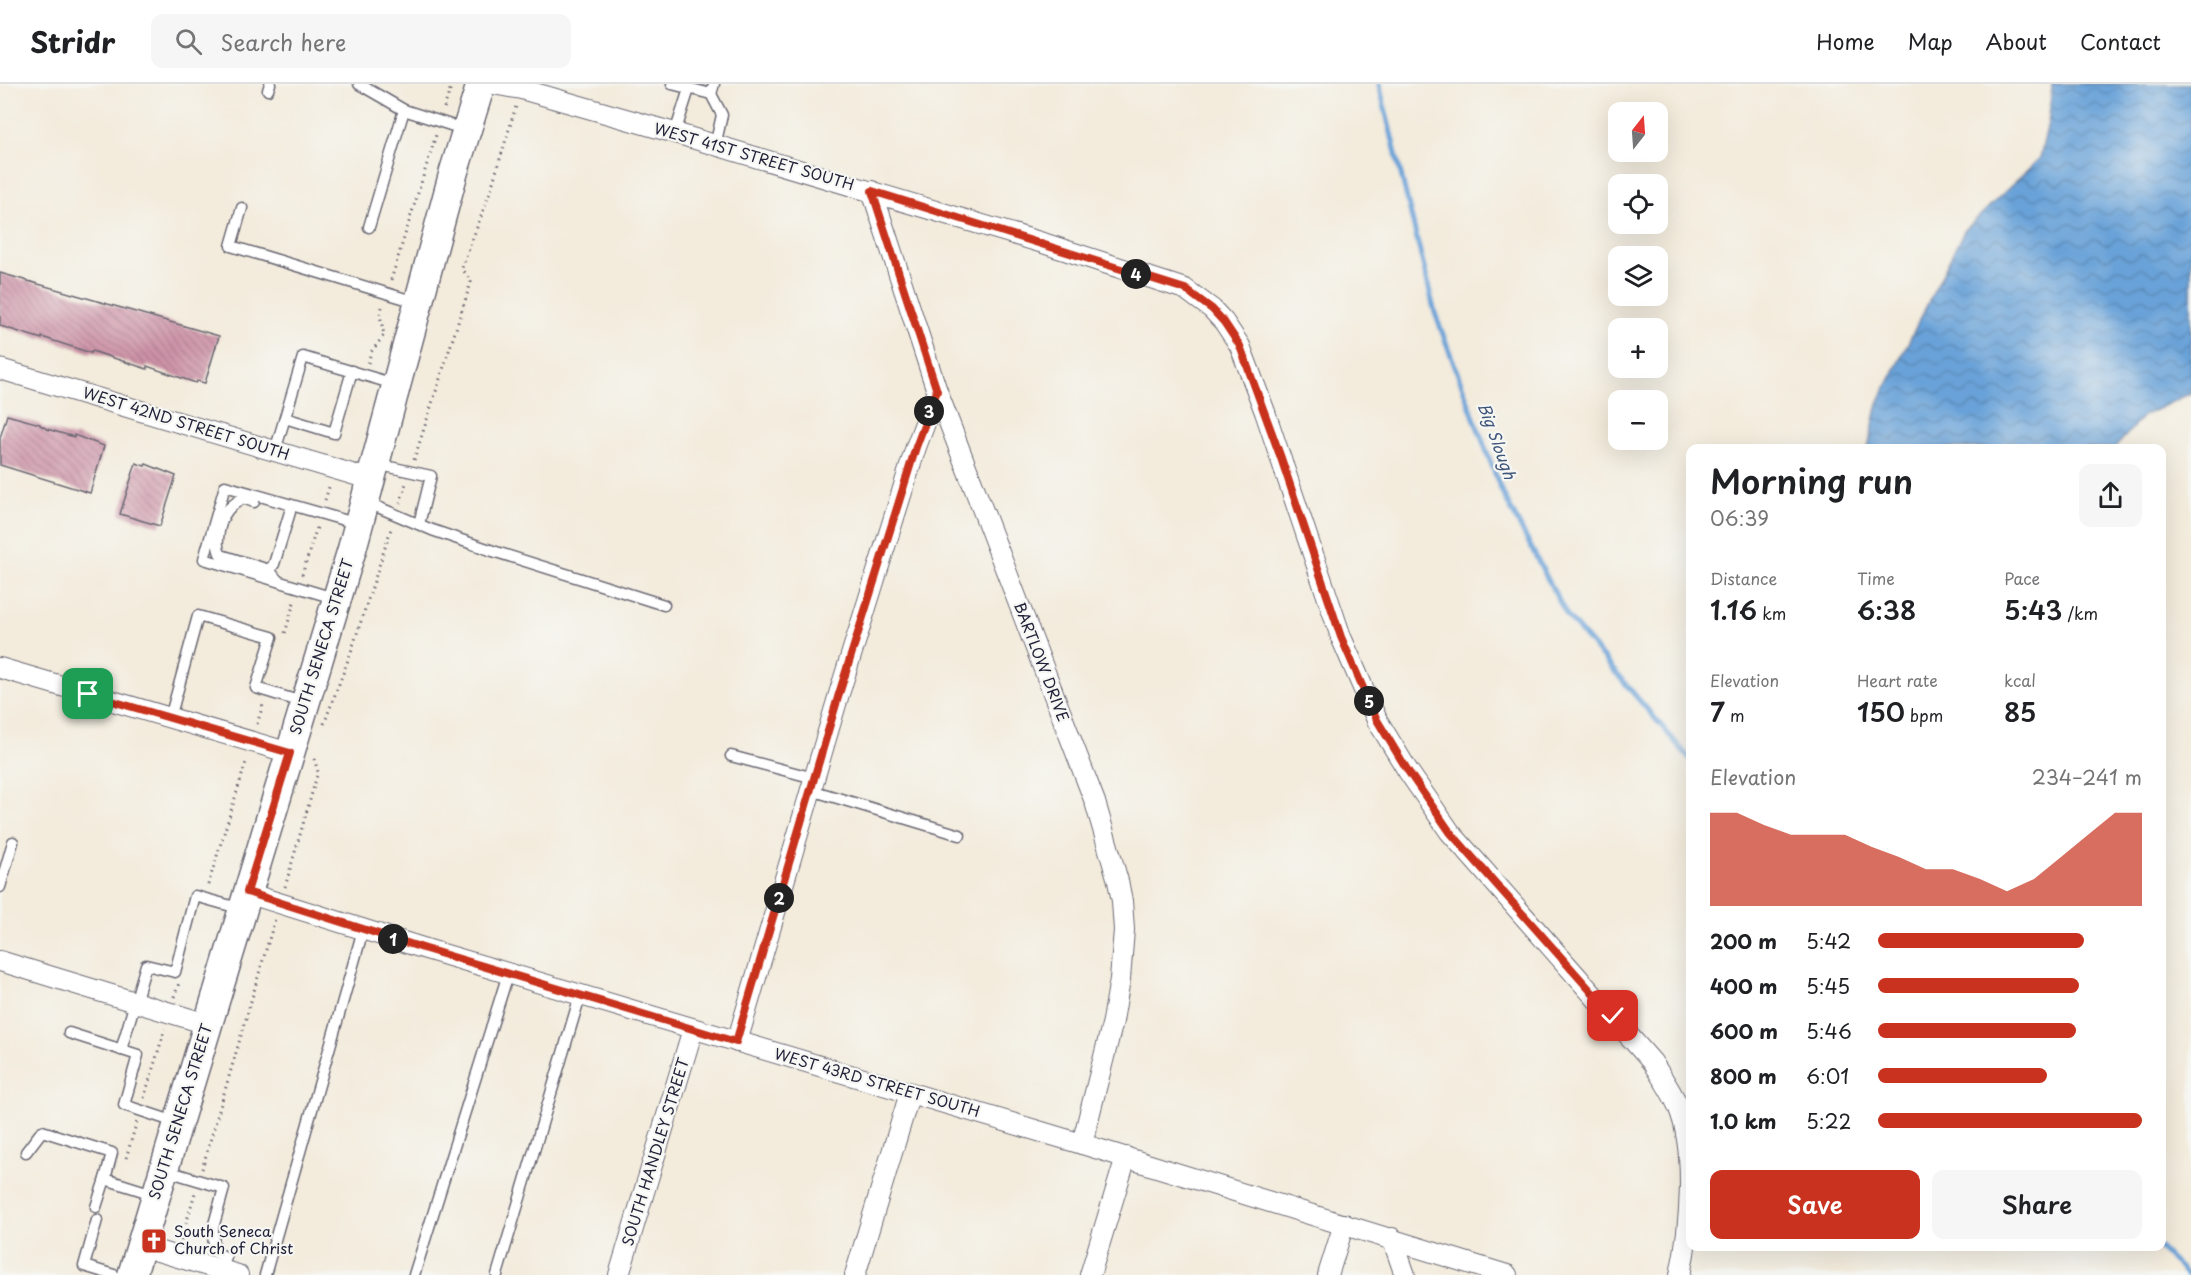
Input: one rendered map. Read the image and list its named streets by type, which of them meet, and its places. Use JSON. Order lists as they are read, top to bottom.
{
  "streets": {
    "street": [
      "WEST 41ST STREET SOUTH",
      "WEST 42ND STREET SOUTH",
      "SOUTH SENECA STREET",
      "BARTLOW DRIVE",
      "WEST 43RD STREET SOUTH",
      "SOUTH HANDLEY STREET"
    ]
  },
  "crossings": [
    ["WEST 41ST STREET SOUTH", "BARTLOW DRIVE"],
    ["WEST 42ND STREET SOUTH", "SOUTH SENECA STREET"],
    ["SOUTH SENECA STREET", "WEST 43RD STREET SOUTH"],
    ["BARTLOW DRIVE", "WEST 43RD STREET SOUTH"],
    ["WEST 43RD STREET SOUTH", "SOUTH HANDLEY STREET"]
  ],
  "water": ["Big Slough"],
  "places": {
    "church": ["South Seneca Church of Christ"]
  },
  "north": "top",
  "page": {
    "header": "Stridr",
    "search": "Search here",
    "nav": [
      "Home",
      "Map",
      "About",
      "Contact"
    ],
    "map_buttons": ["+", "−"],
    "pins": [
      "4",
      "3",
      "5",
      "2",
      "1"
    ],
    "heading": ["Morning run", "06:39"],
    "stats": [
      ["Distance", "1.16 km"],
      ["Time", "6:38"],
      ["Pace", "5:43 /km"],
      ["Elevation", "7 m"],
      ["Heart rate", "150 bpm"],
      ["kcal", "85"]
    ],
    "chart": ["Elevation", "234–241 m"],
    "list": [
      {
        "name": "200 m",
        "note": "5:42"
      },
      {
        "name": "400 m",
        "note": "5:45"
      },
      {
        "name": "600 m",
        "note": "5:46"
      },
      {
        "name": "800 m",
        "note": "6:01"
      },
      {
        "name": "1.0 km",
        "note": "5:22"
      }
    ],
    "buttons": ["Save", "Share"]
  }
}
